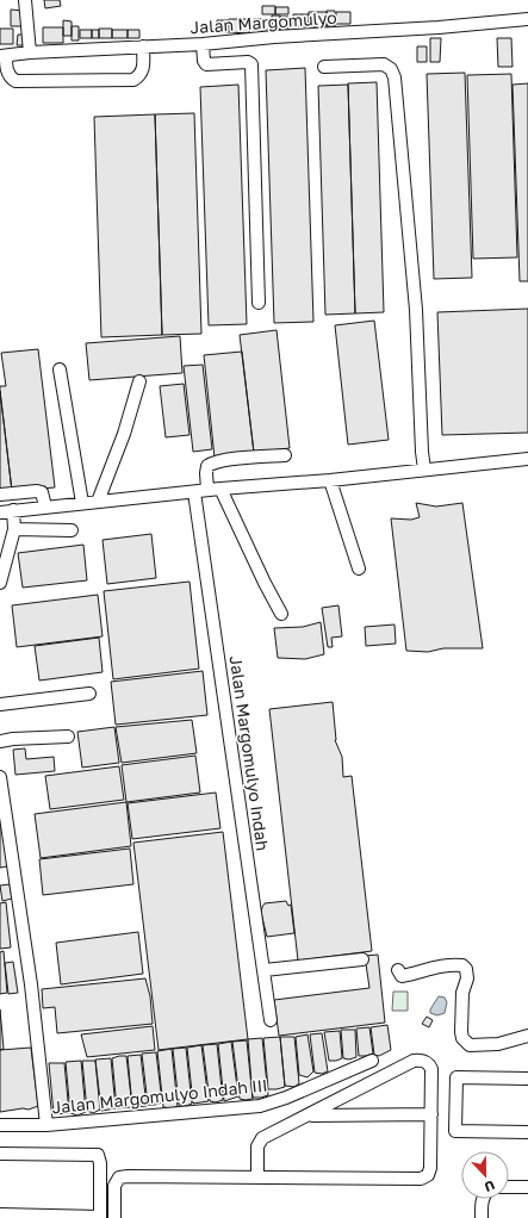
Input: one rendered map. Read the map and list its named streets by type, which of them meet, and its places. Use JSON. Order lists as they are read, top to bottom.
{
  "streets": {
    "street": ["Jalan Margomulyo", "Jalan Margomulyo Indah", "Jalan Margomulyo Indah III"]
  },
  "north": "bottom"
}
